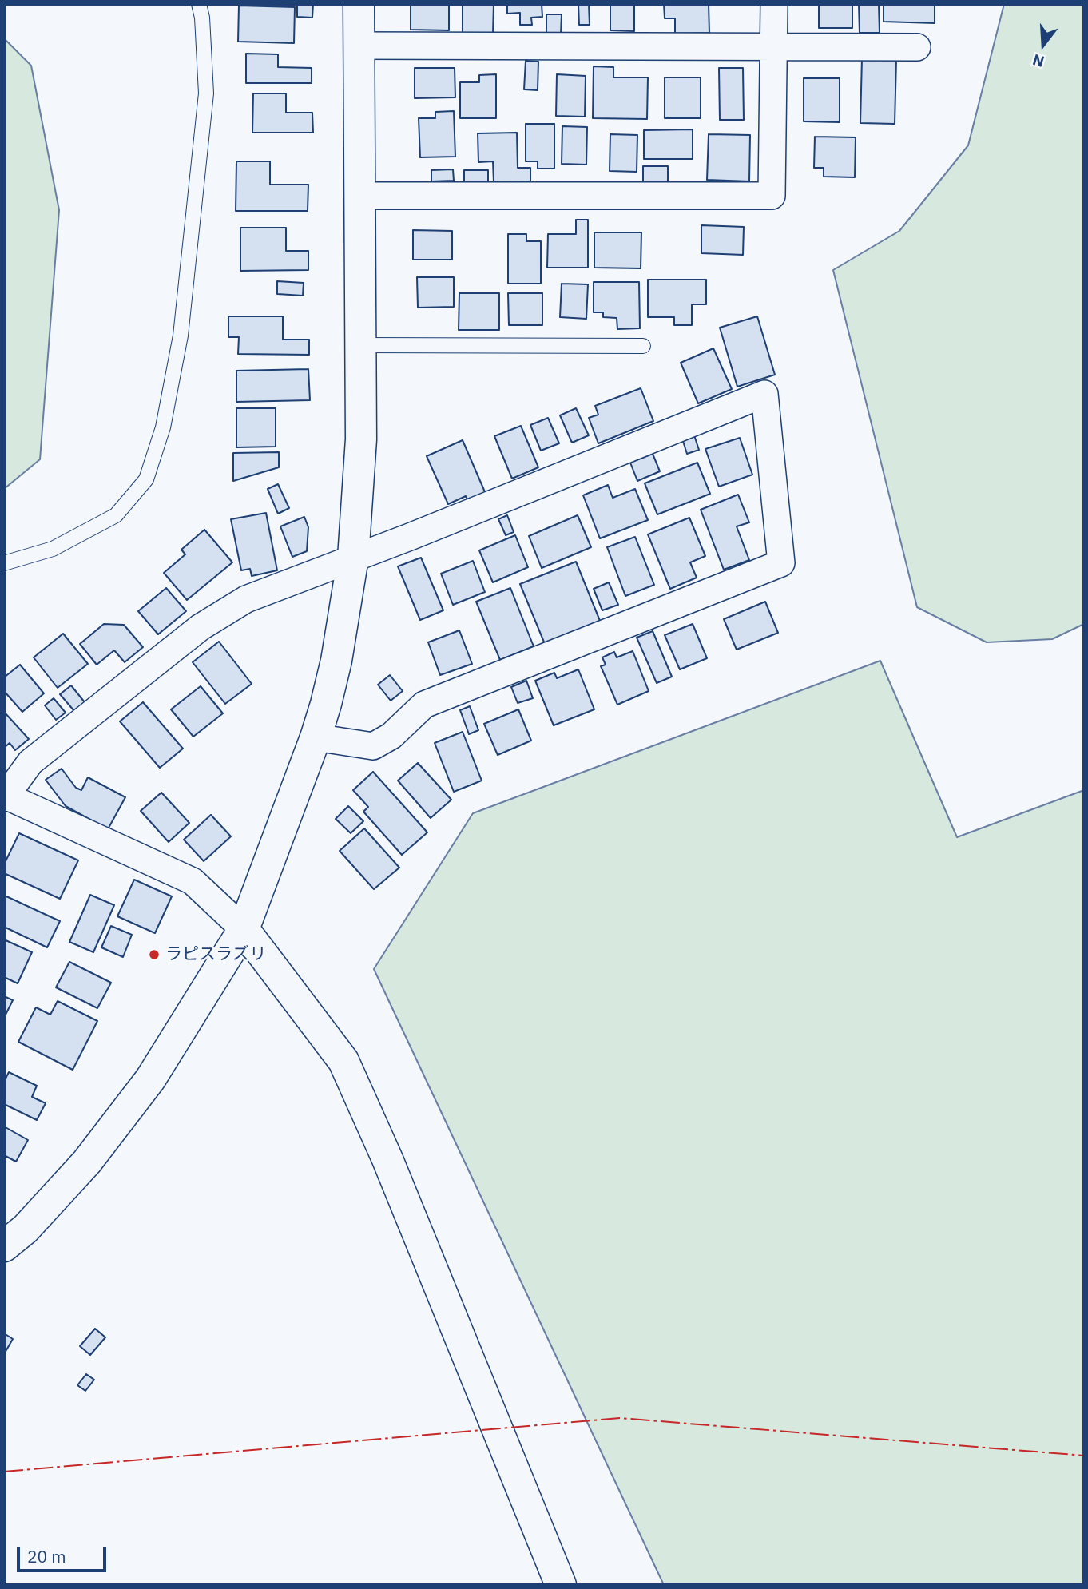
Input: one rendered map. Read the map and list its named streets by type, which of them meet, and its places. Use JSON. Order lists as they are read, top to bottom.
{
  "places": ["ラピスラズリ"],
  "scale_bar": "20 m",
  "north": "bottom"
}
